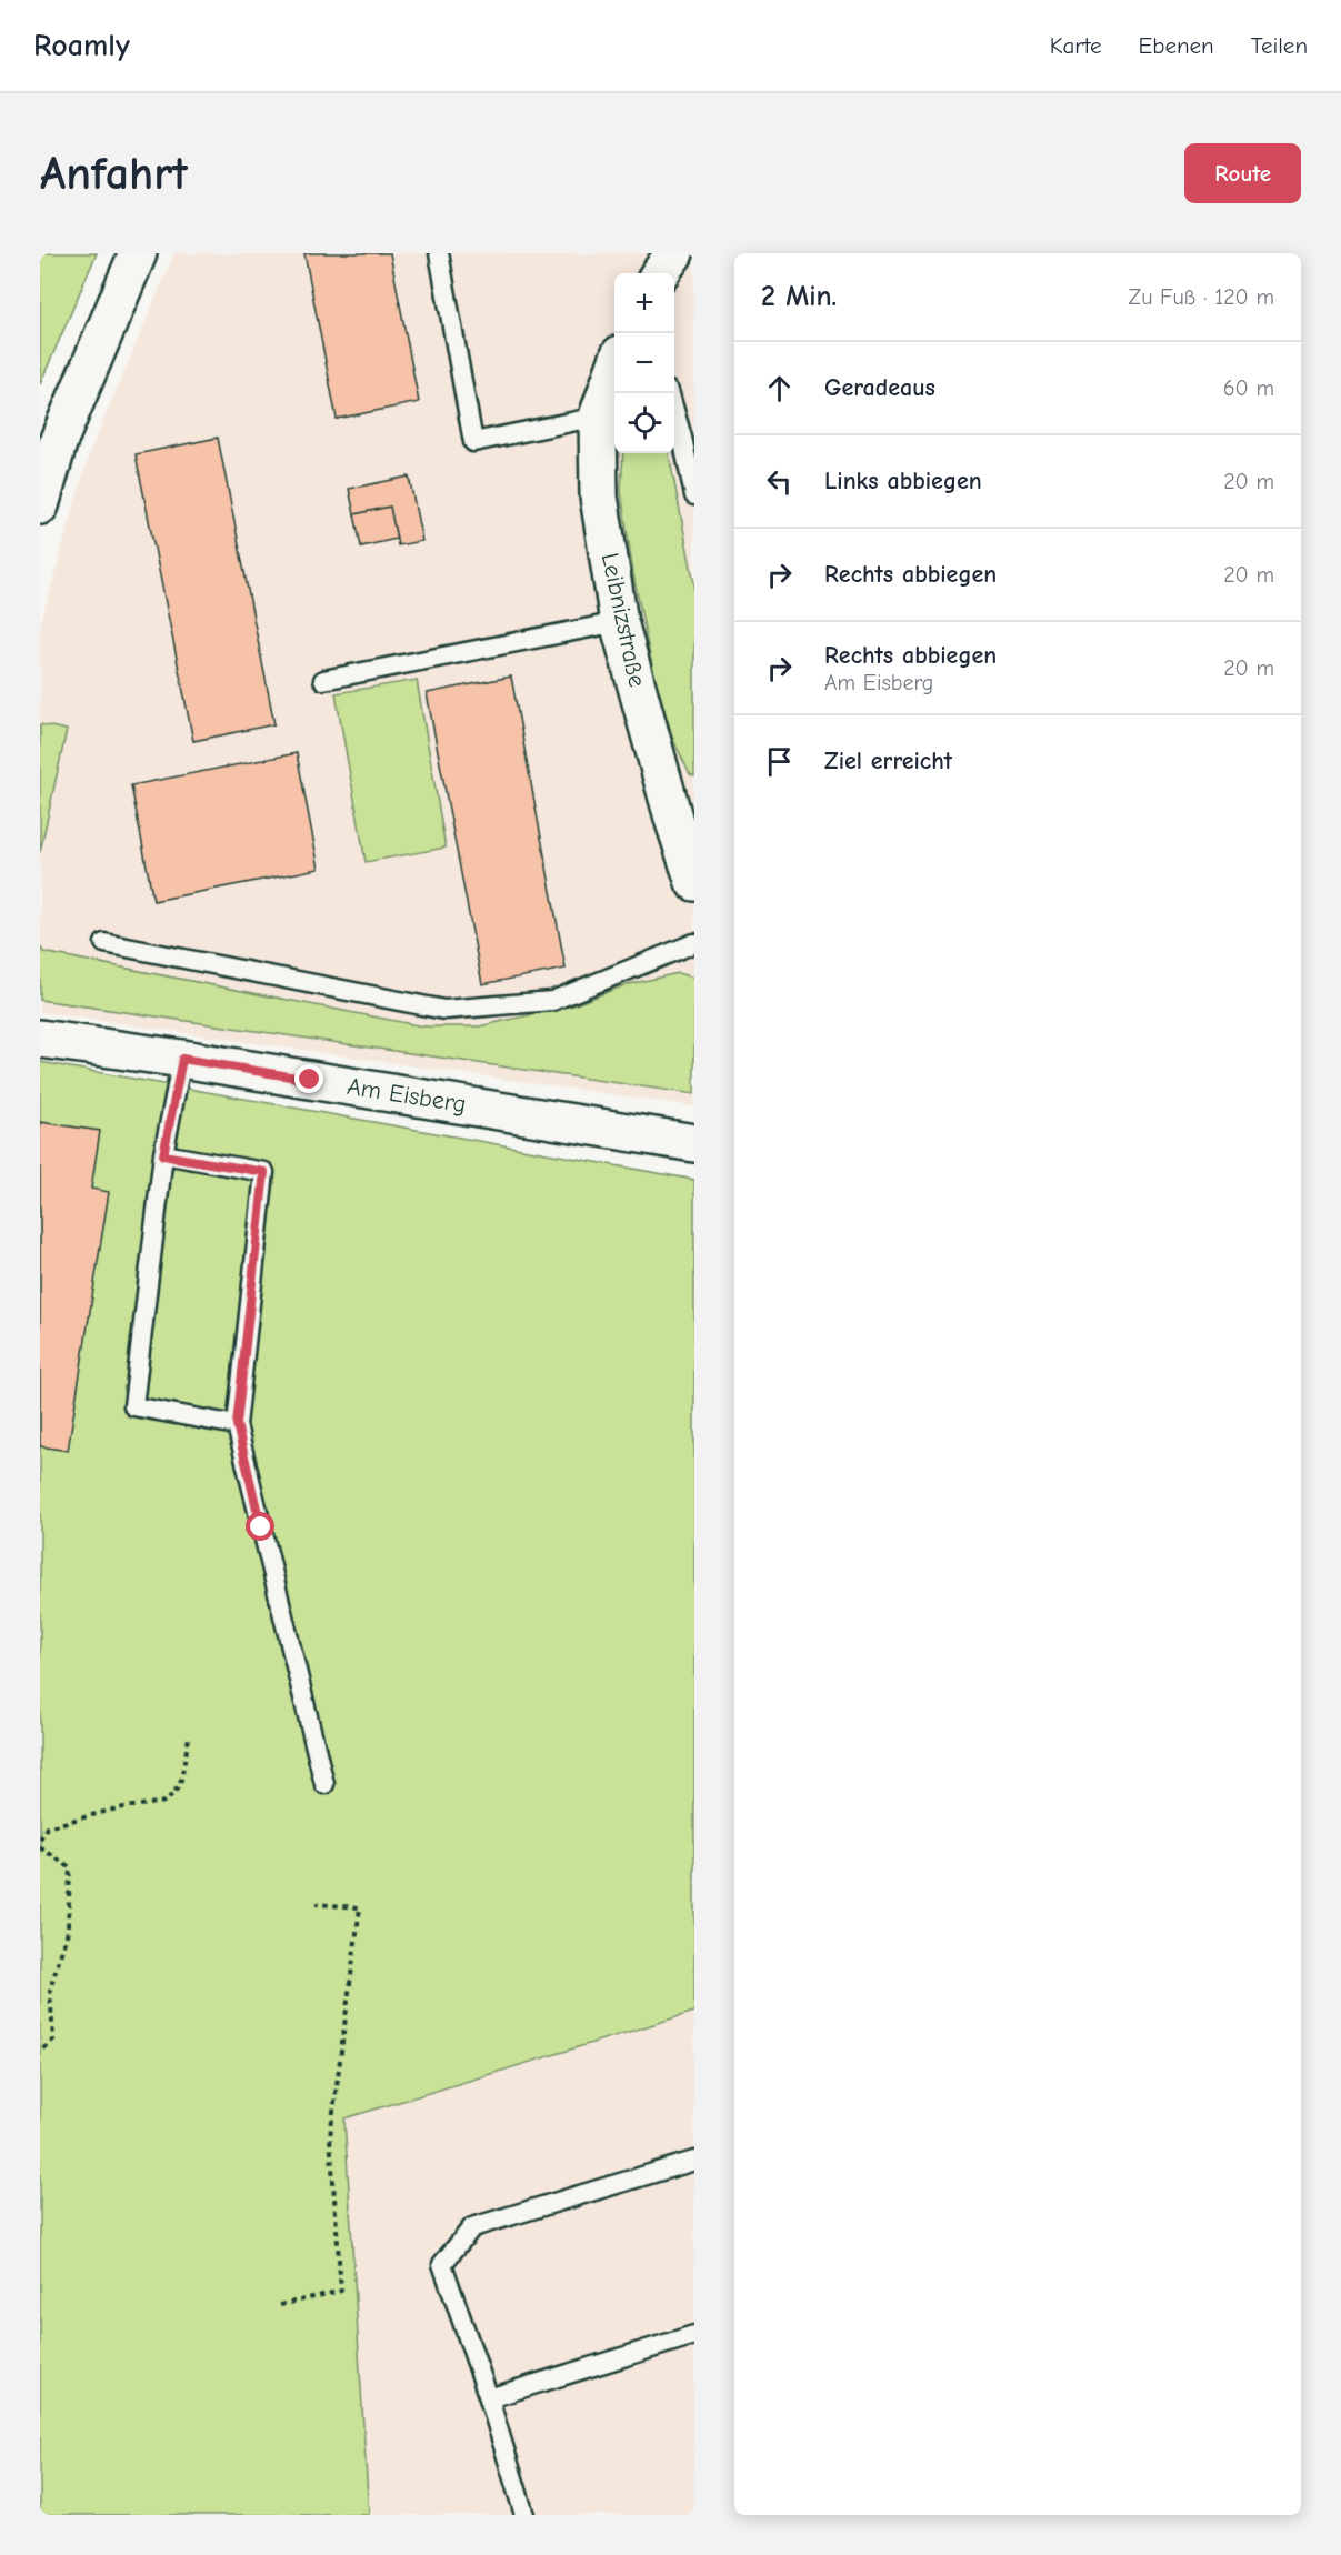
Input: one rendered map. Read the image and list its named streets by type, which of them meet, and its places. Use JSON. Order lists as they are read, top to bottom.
{
  "streets": {
    "street": ["Leibnizstraße", "Am Eisberg"]
  },
  "page": {
    "header": "Roamly",
    "nav": ["Karte", "Ebenen", "Teilen"],
    "buttons": "Route",
    "title": "Anfahrt",
    "heading": ["2 Min.", "Zu Fuß · 120 m"],
    "map_buttons": ["+", "−"],
    "list": [
      ["Geradeaus", "60 m"],
      ["Links abbiegen", "20 m"],
      ["Rechts abbiegen", "20 m"],
      ["Rechts abbiegen", "Am Eisberg", "20 m"],
      "Ziel erreicht"
    ]
  }
}
